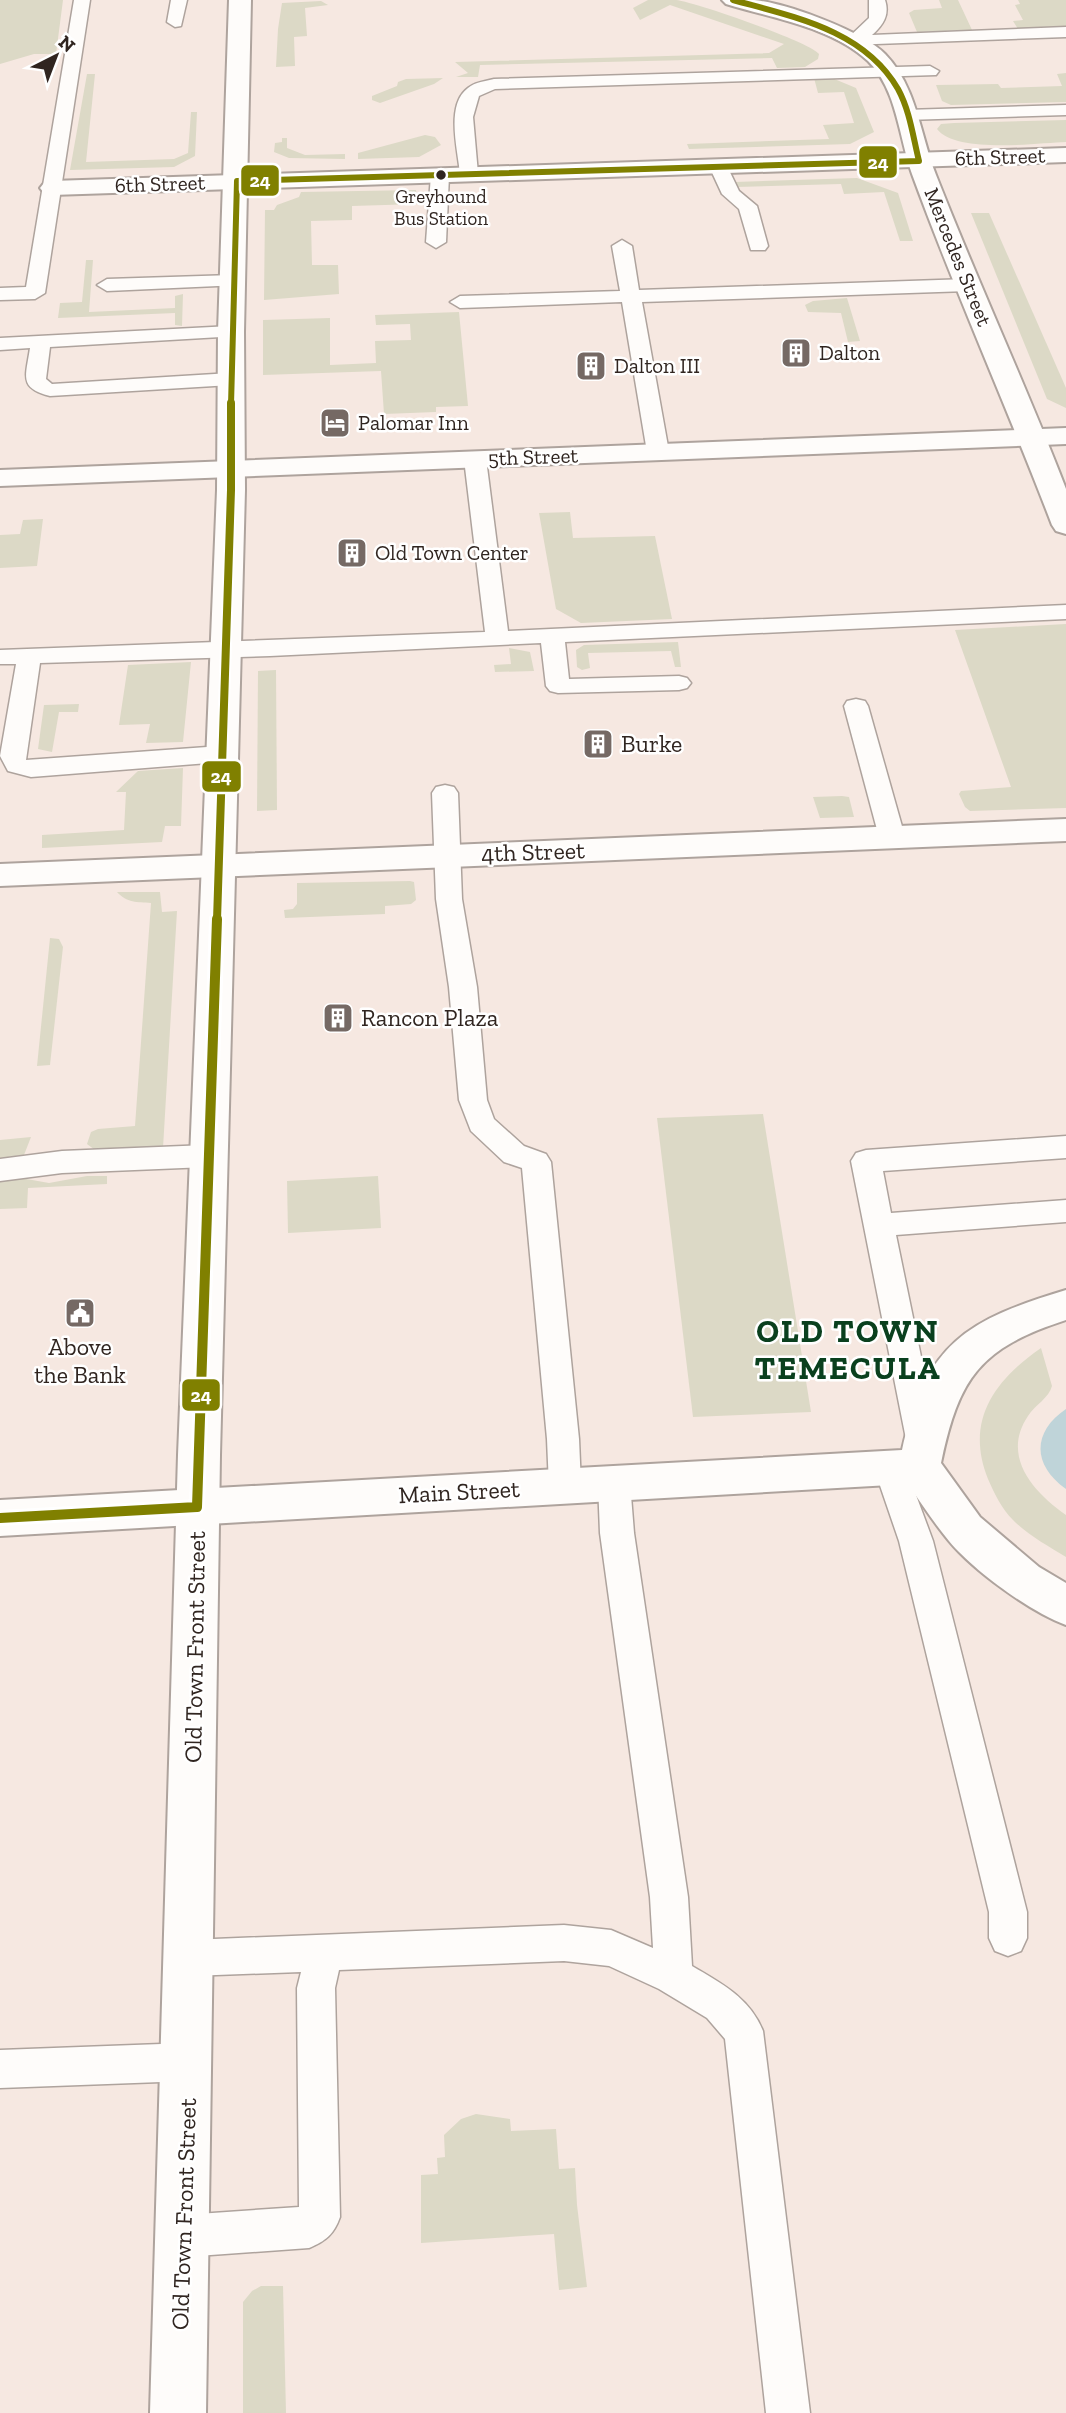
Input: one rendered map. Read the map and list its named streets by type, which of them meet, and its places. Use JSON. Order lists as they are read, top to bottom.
{
  "streets": {
    "street": [
      "6th Street",
      "Mercedes Street",
      "5th Street",
      "4th Street",
      "Main Street",
      "Old Town Front Street"
    ]
  },
  "crossings": [
    ["6th Street", "Mercedes Street"],
    ["6th Street", "Old Town Front Street"],
    ["Mercedes Street", "5th Street"],
    ["5th Street", "Old Town Front Street"],
    ["4th Street", "Old Town Front Street"],
    ["Main Street", "Old Town Front Street"]
  ],
  "districts": ["OLD TOWN TEMECULA"],
  "places": {
    "other": ["Greyhound Bus Station"],
    "building": [
      "Dalton",
      "Dalton III",
      "Old Town Center",
      "Burke",
      "Rancon Plaza"
    ],
    "hotel": ["Palomar Inn"],
    "public building": ["Above the Bank"]
  },
  "lines": ["transit line 24"],
  "north": "top right"
}
